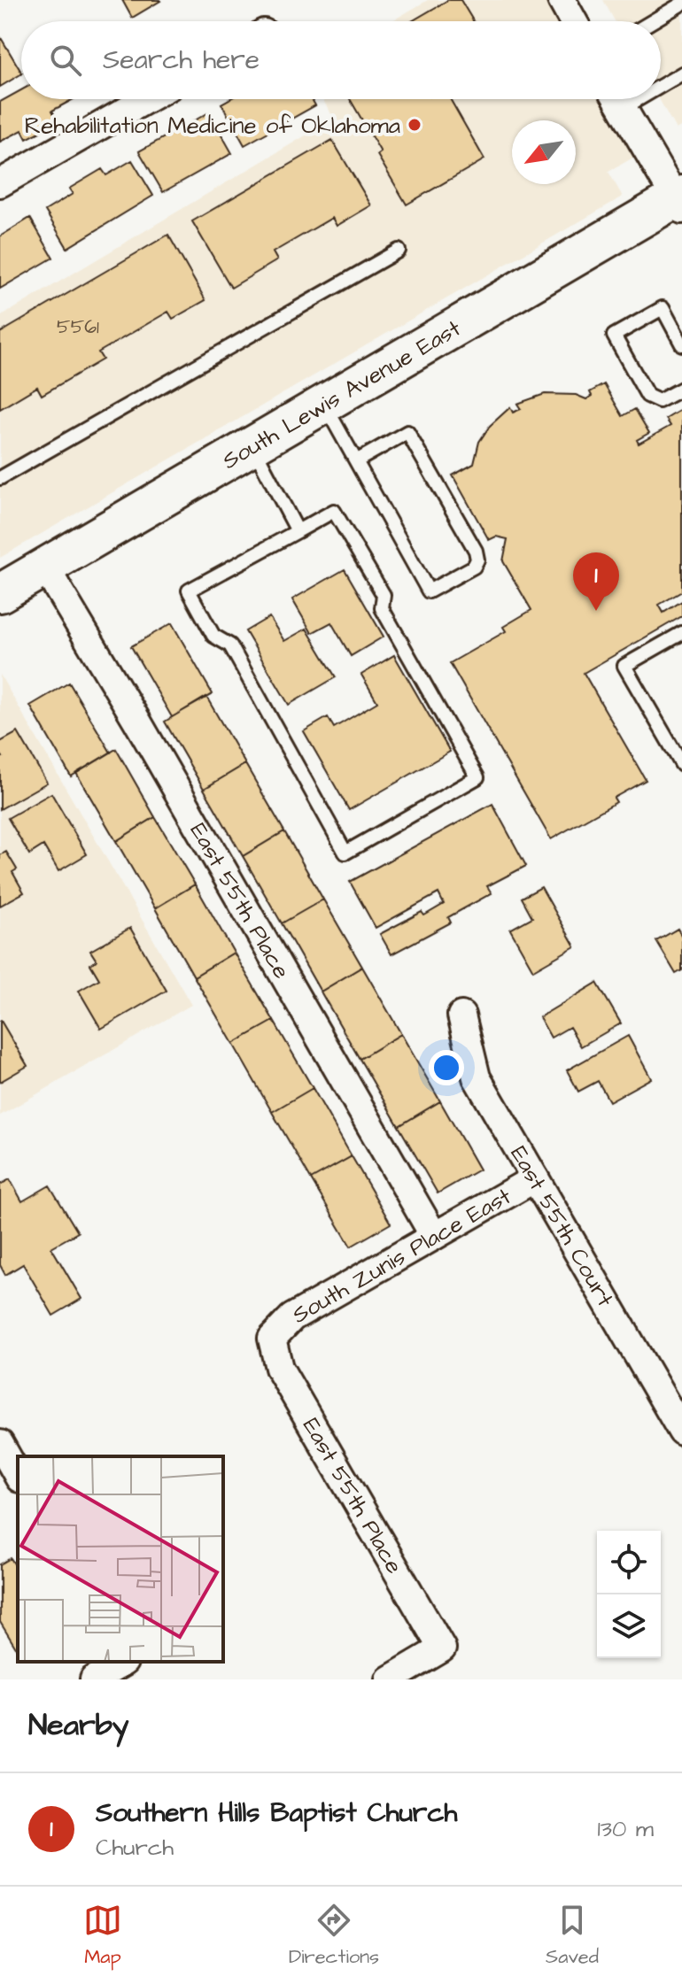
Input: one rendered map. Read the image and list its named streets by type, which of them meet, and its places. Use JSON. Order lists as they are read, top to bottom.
{
  "streets": {
    "main road": ["South Lewis Avenue East"],
    "street": ["East 55th Place", "East 55th Court", "South Zunis Place East"]
  },
  "crossings": [
    ["South Lewis Avenue East", "East 55th Place"],
    ["East 55th Place", "South Zunis Place East"],
    ["East 55th Court", "South Zunis Place East"]
  ],
  "places": ["Rehabilitation Medicine of Oklahoma"],
  "house_numbers": ["5561"],
  "north": "bottom left",
  "page": {
    "search": "Search here",
    "pins": "1",
    "heading": "Nearby",
    "list": [
      {
        "mark": "1",
        "name": "Southern Hills Baptist Church",
        "note": "Church",
        "value": "130 m"
      }
    ],
    "nav": ["Map", "Directions", "Saved"]
  }
}
